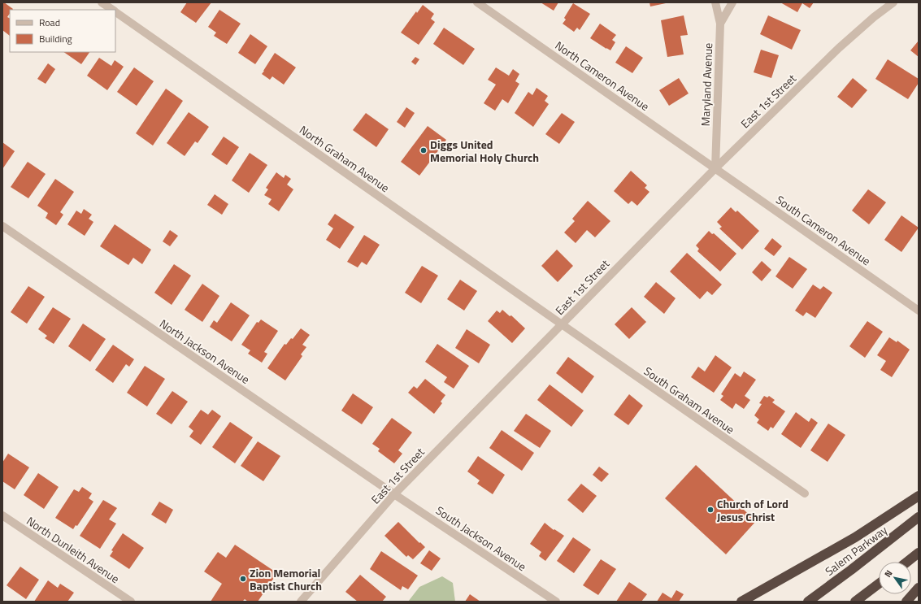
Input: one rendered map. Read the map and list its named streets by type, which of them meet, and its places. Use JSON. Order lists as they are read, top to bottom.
{
  "streets": {
    "highway": ["Salem Parkway"],
    "street": [
      "North Cameron Avenue",
      "Maryland Avenue",
      "East 1st Street",
      "North Graham Avenue",
      "South Cameron Avenue",
      "North Jackson Avenue",
      "South Graham Avenue",
      "South Jackson Avenue",
      "North Dunleith Avenue"
    ]
  },
  "crossings": [
    ["North Cameron Avenue", "Maryland Avenue"],
    ["North Cameron Avenue", "East 1st Street"],
    ["North Cameron Avenue", "South Cameron Avenue"],
    ["Maryland Avenue", "East 1st Street"],
    ["Maryland Avenue", "South Cameron Avenue"],
    ["East 1st Street", "North Graham Avenue"],
    ["East 1st Street", "South Cameron Avenue"],
    ["East 1st Street", "North Jackson Avenue"],
    ["East 1st Street", "South Graham Avenue"],
    ["East 1st Street", "South Jackson Avenue"],
    ["North Graham Avenue", "South Graham Avenue"],
    ["North Jackson Avenue", "South Jackson Avenue"]
  ],
  "places": ["Diggs United Memorial Holy Church", "Church of Lord Jesus Christ", "Zion Memorial Baptist Church"],
  "legend": ["Road", "Building"],
  "north": "top left"
}
